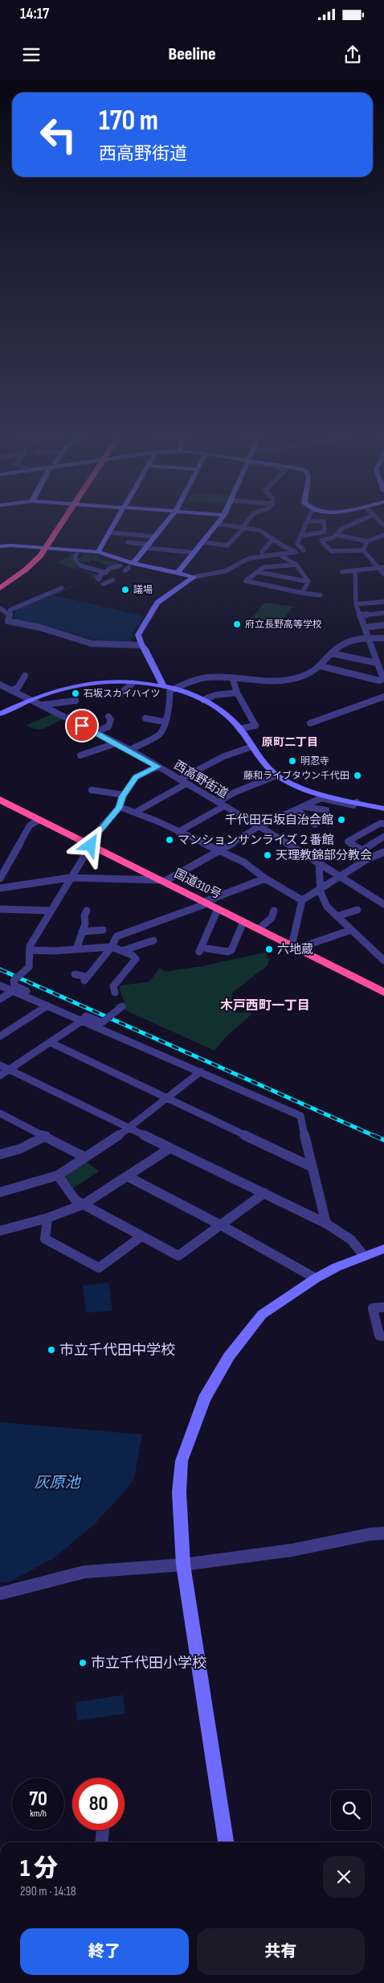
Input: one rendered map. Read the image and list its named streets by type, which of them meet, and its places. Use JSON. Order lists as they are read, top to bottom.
{
  "streets": {
    "highway": ["国道310号"],
    "street": ["西高野街道"]
  },
  "districts": ["原町二丁目", "木戸西町一丁目"],
  "water": ["灰原池"],
  "places": [
    "議場",
    "府立長野高等学校",
    "石坂スカイハイツ",
    "明忍寺",
    "藤和ライブタウン千代田",
    "千代田石坂自治会館",
    "マンションサンライズ２番館",
    "天理教錦部分教会",
    "六地蔵",
    "市立千代田中学校",
    "市立千代田小学校"
  ],
  "page": {
    "status": "14:17",
    "header": "Beeline",
    "turn": ["170 m", "西高野街道"],
    "speed": "70 km/h",
    "limit": "80",
    "heading": ["1 分", "290 m · 14:18"],
    "buttons": ["終了", "共有"]
  }
}
